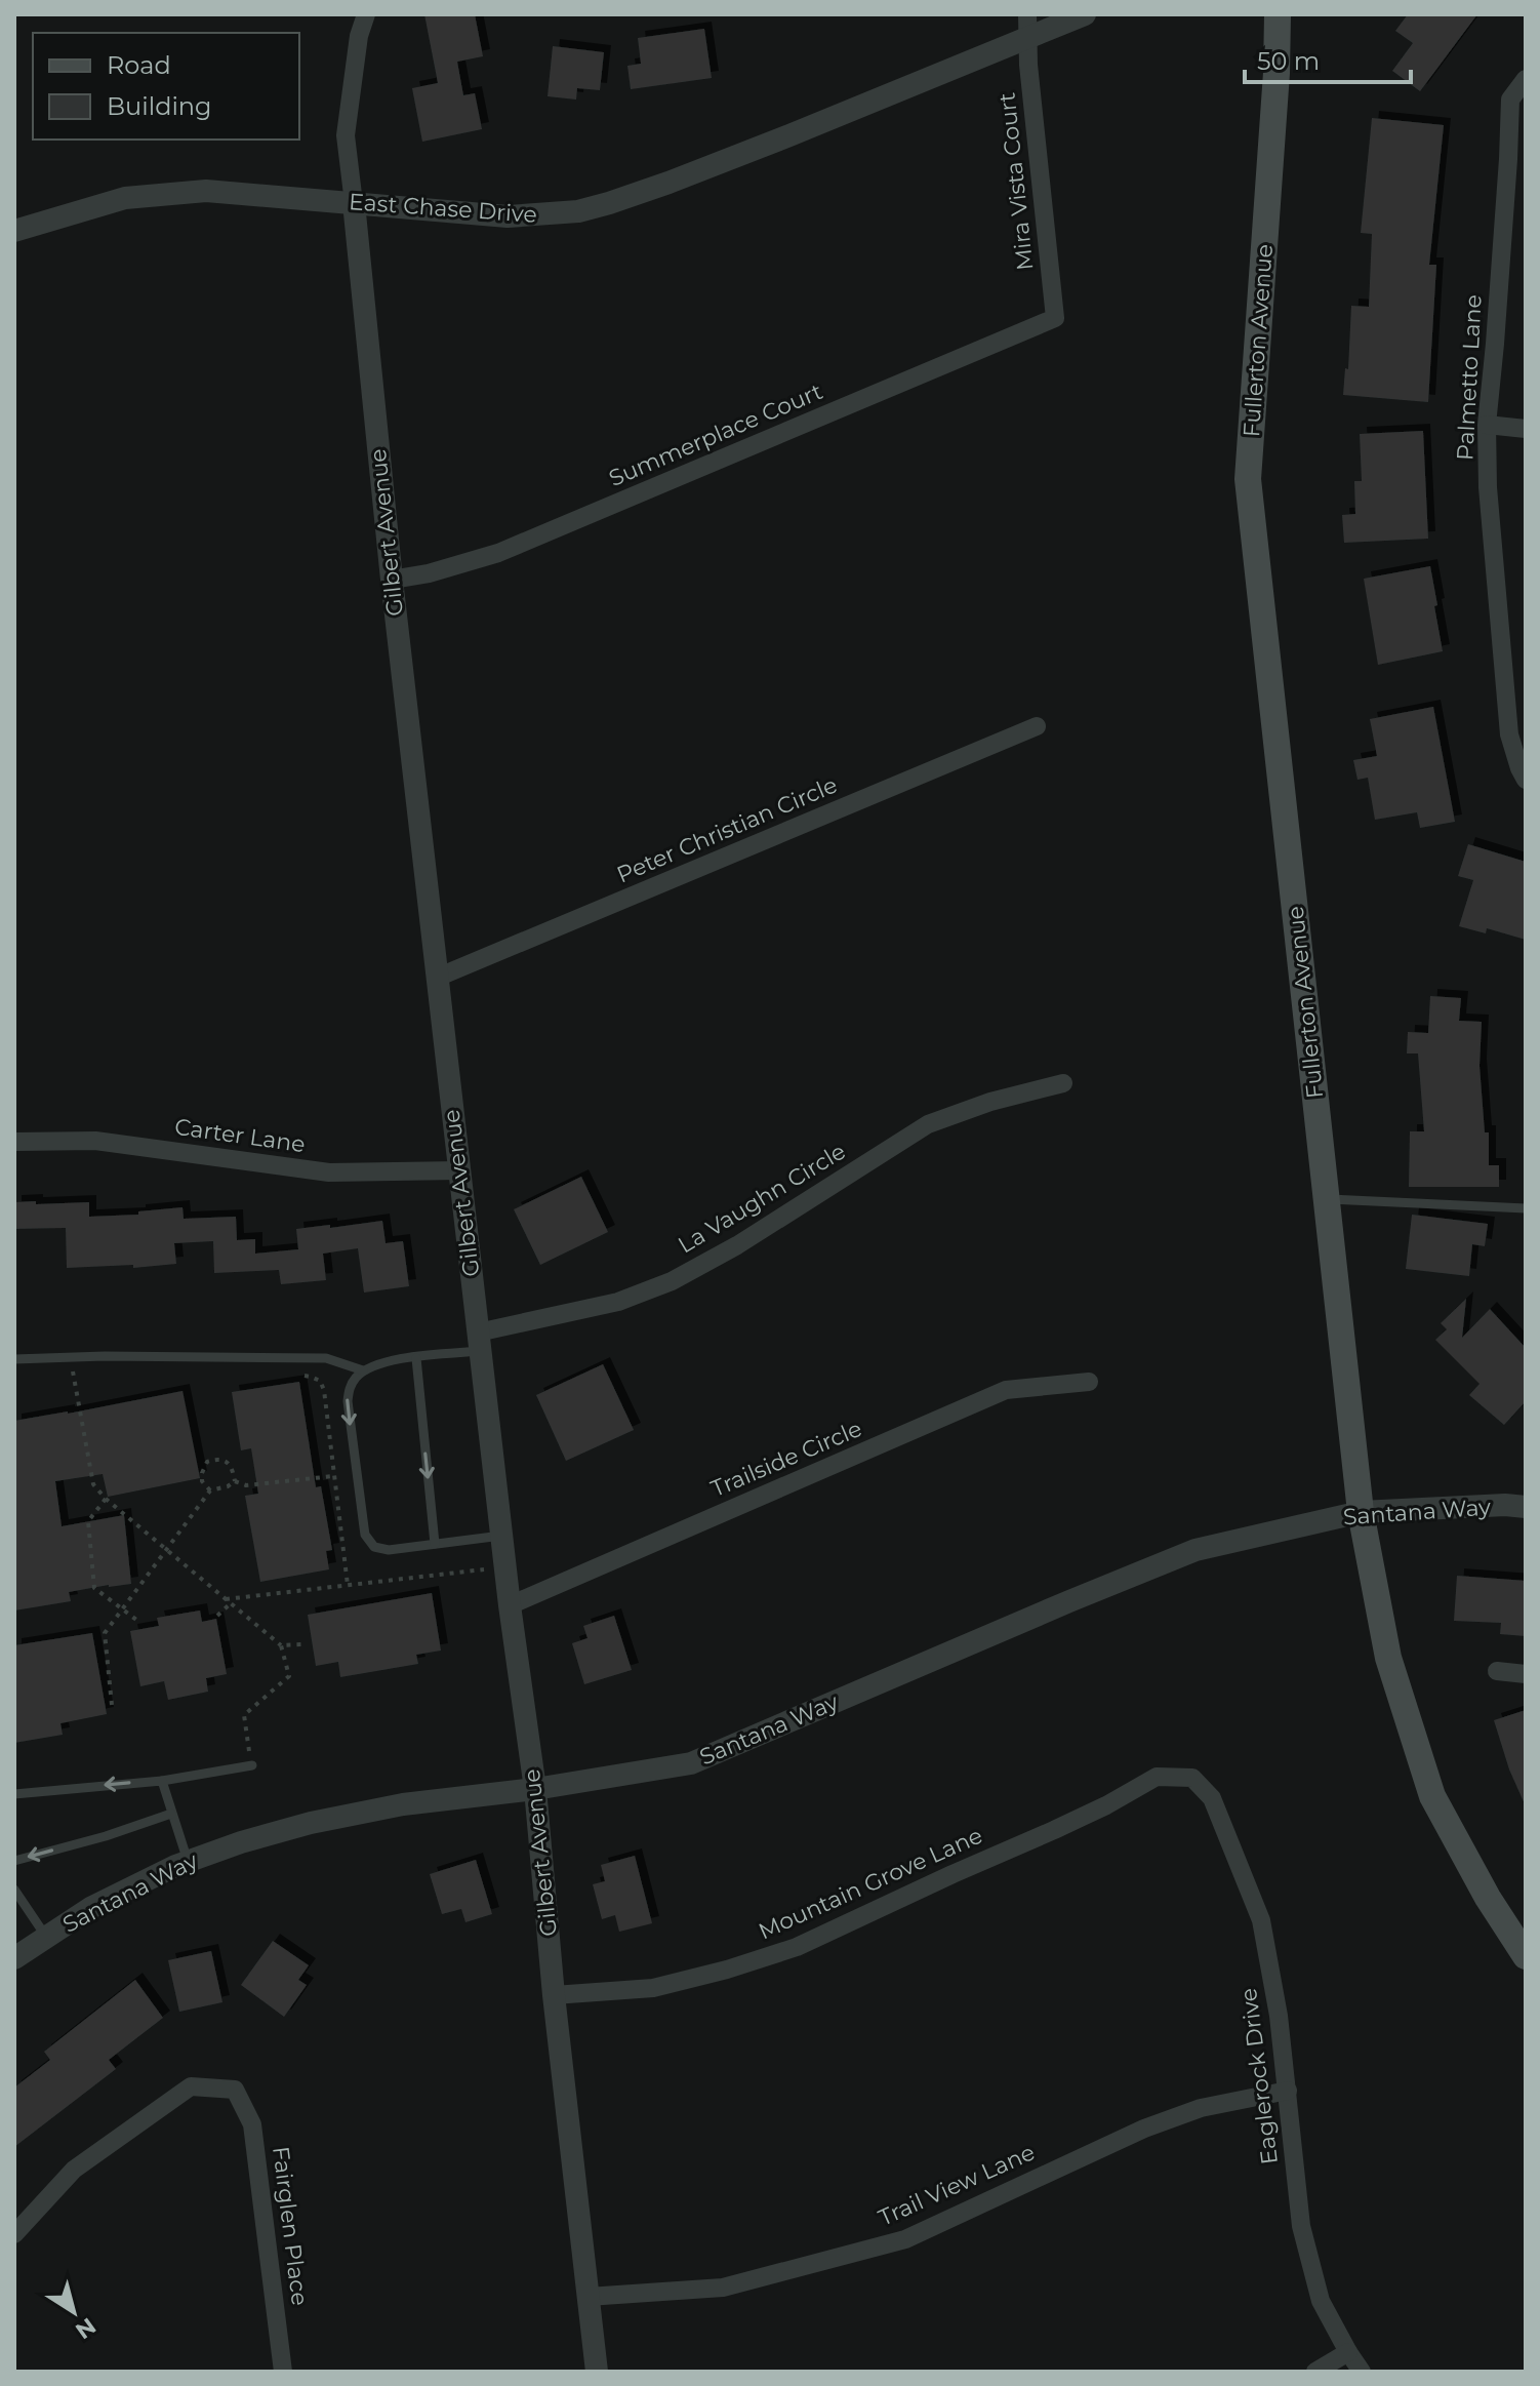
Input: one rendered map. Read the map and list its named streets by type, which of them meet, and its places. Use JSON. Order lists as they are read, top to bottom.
{
  "streets": {
    "main road": ["Fullerton Avenue"],
    "street": [
      "Mira Vista Court",
      "East Chase Drive",
      "Palmetto Lane",
      "Summerplace Court",
      "Gilbert Avenue",
      "Peter Christian Circle",
      "Carter Lane",
      "La Vaughn Circle",
      "Trailside Circle",
      "Santana Way",
      "Mountain Grove Lane",
      "Eaglerock Drive",
      "Trail View Lane",
      "Fairglen Place"
    ]
  },
  "crossings": [
    ["Mira Vista Court", "East Chase Drive"],
    ["Mira Vista Court", "Summerplace Court"],
    ["East Chase Drive", "Gilbert Avenue"],
    ["Fullerton Avenue", "Santana Way"],
    ["Summerplace Court", "Gilbert Avenue"],
    ["Gilbert Avenue", "Peter Christian Circle"],
    ["Gilbert Avenue", "Carter Lane"],
    ["Gilbert Avenue", "La Vaughn Circle"],
    ["Gilbert Avenue", "Trailside Circle"],
    ["Gilbert Avenue", "Santana Way"],
    ["Gilbert Avenue", "Mountain Grove Lane"],
    ["Gilbert Avenue", "Trail View Lane"],
    ["Mountain Grove Lane", "Eaglerock Drive"],
    ["Eaglerock Drive", "Trail View Lane"]
  ],
  "legend": ["Road", "Building"],
  "scale_bar": "50 m",
  "north": "bottom right"
}
